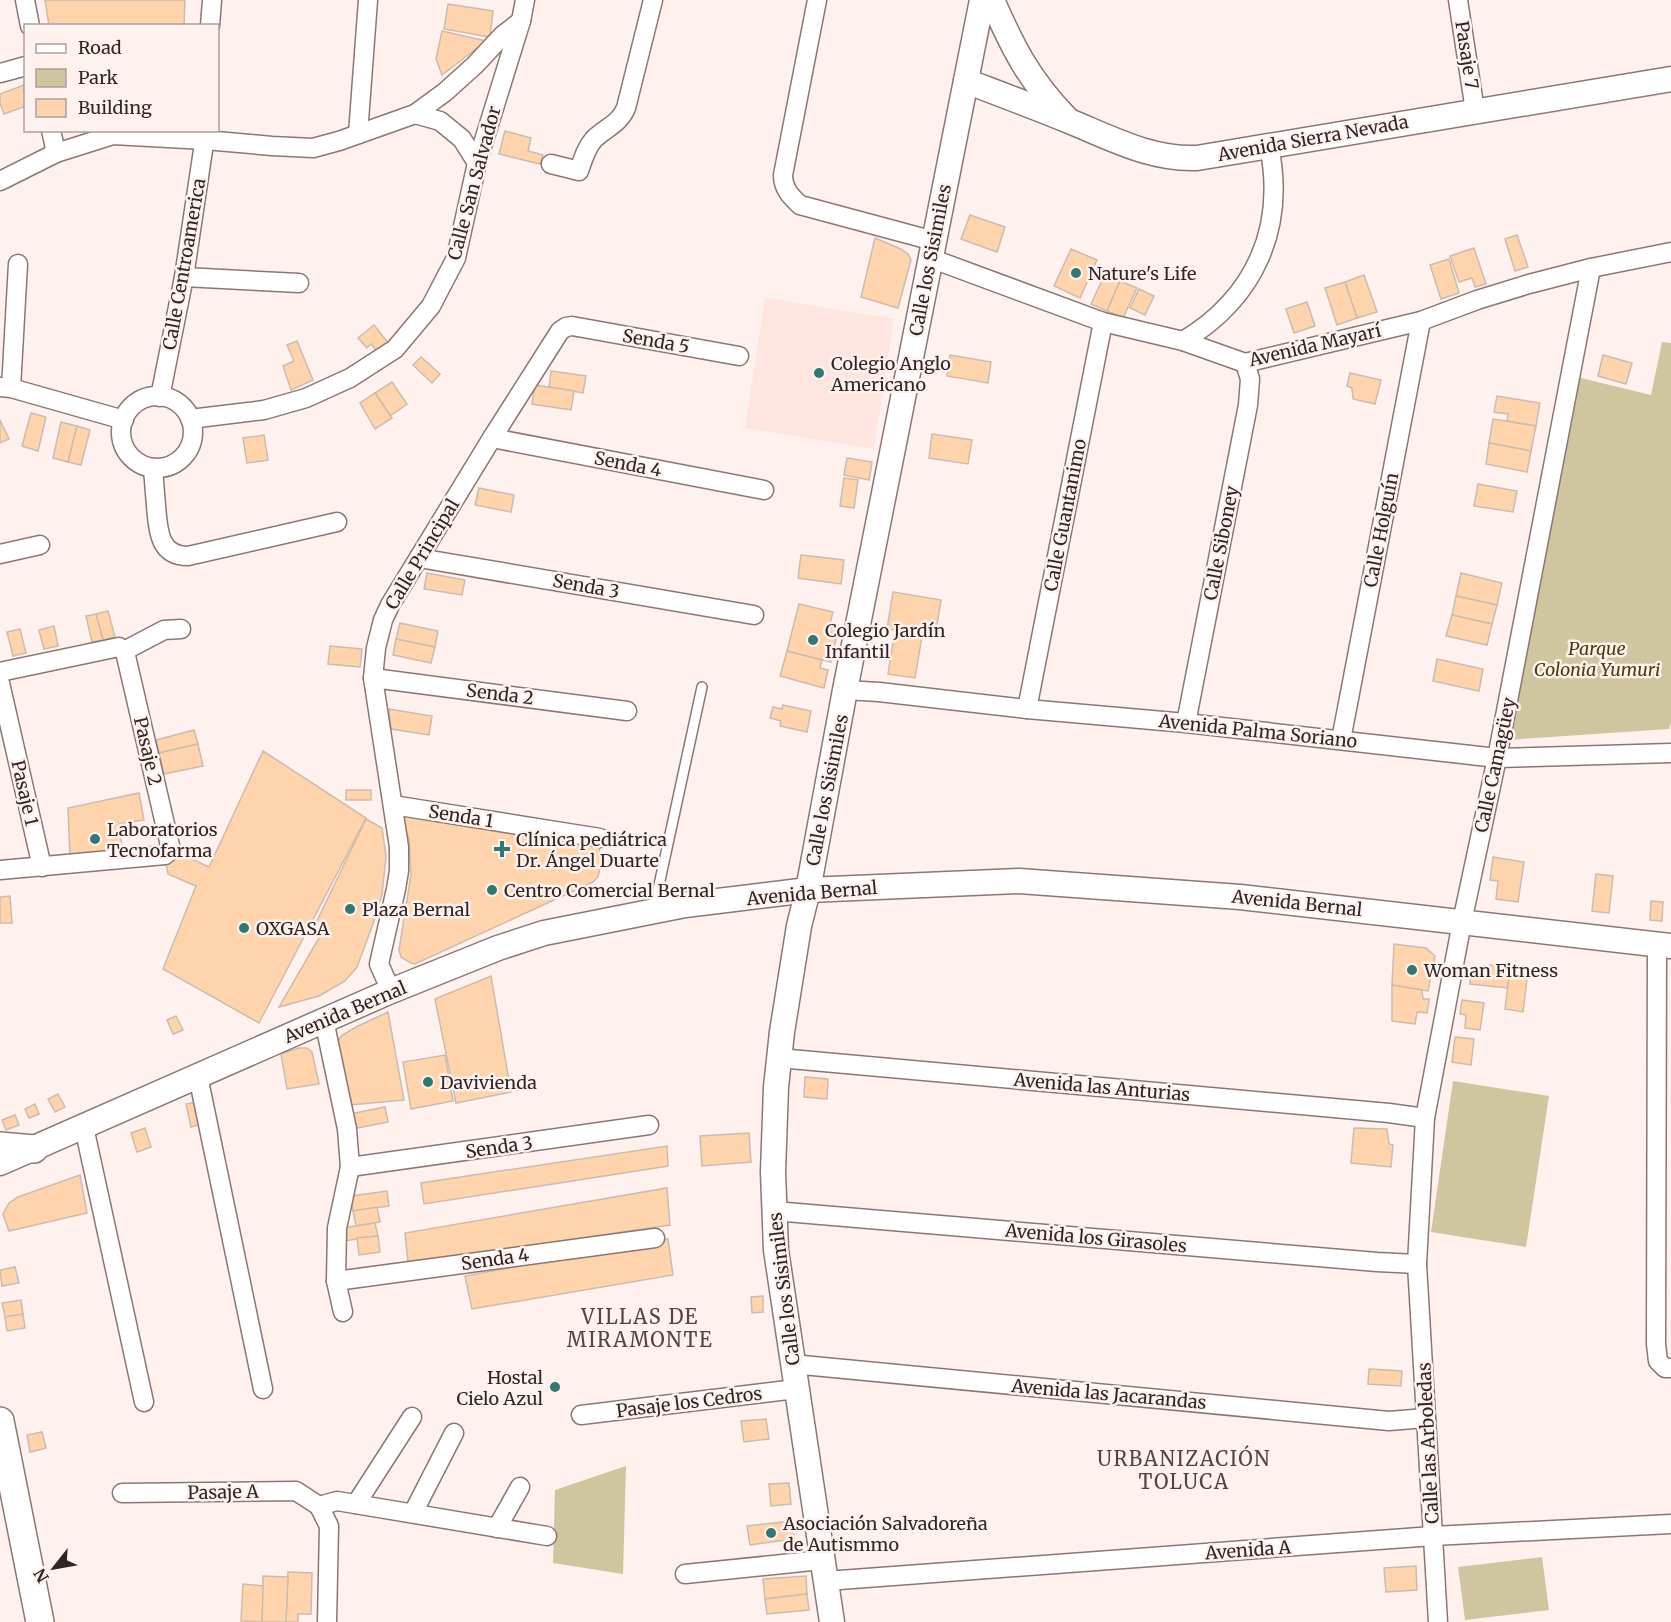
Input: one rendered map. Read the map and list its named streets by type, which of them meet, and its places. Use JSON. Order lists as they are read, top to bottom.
{
  "streets": {
    "main road": ["Avenida Sierra Nevada", "Calle los Sisimiles", "Avenida Bernal"],
    "street": [
      "Pasaje 7",
      "Calle San Salvador",
      "Calle Centroamerica",
      "Senda 5",
      "Avenida Mayarí",
      "Senda 4",
      "Calle Guantanimo",
      "Calle Holguín",
      "Calle Siboney",
      "Calle Principal",
      "Senda 3",
      "Senda 2",
      "Avenida Palma Soriano",
      "Pasaje 2",
      "Calle Camagüey",
      "Pasaje 1",
      "Senda 1",
      "Avenida las Anturias",
      "Avenida los Girasoles",
      "Avenida las Jacarandas",
      "Pasaje los Cedros",
      "Calle las Arboledas",
      "Pasaje A",
      "Avenida A"
    ]
  },
  "crossings": [
    ["Pasaje 7", "Avenida Sierra Nevada"],
    ["Avenida Sierra Nevada", "Calle los Sisimiles"],
    ["Calle San Salvador", "Calle Centroamerica"],
    ["Calle los Sisimiles", "Avenida Mayarí"],
    ["Calle los Sisimiles", "Avenida Palma Soriano"],
    ["Calle los Sisimiles", "Avenida Bernal"],
    ["Calle los Sisimiles", "Avenida las Anturias"],
    ["Calle los Sisimiles", "Avenida los Girasoles"],
    ["Calle los Sisimiles", "Avenida las Jacarandas"],
    ["Calle los Sisimiles", "Pasaje los Cedros"],
    ["Calle los Sisimiles", "Avenida A"],
    ["Senda 5", "Calle Principal"],
    ["Avenida Mayarí", "Calle Guantanimo"],
    ["Avenida Mayarí", "Calle Holguín"],
    ["Avenida Mayarí", "Calle Siboney"],
    ["Avenida Mayarí", "Calle Camagüey"],
    ["Senda 4", "Calle Principal"],
    ["Calle Guantanimo", "Avenida Palma Soriano"],
    ["Calle Holguín", "Avenida Palma Soriano"],
    ["Calle Siboney", "Avenida Palma Soriano"],
    ["Calle Principal", "Senda 3"],
    ["Calle Principal", "Senda 2"],
    ["Calle Principal", "Senda 1"],
    ["Calle Principal", "Avenida Bernal"],
    ["Avenida Palma Soriano", "Calle Camagüey"],
    ["Pasaje 2", "Pasaje 1"],
    ["Calle Camagüey", "Avenida Bernal"],
    ["Calle Camagüey", "Avenida las Anturias"],
    ["Calle Camagüey", "Avenida los Girasoles"],
    ["Calle Camagüey", "Calle las Arboledas"],
    ["Avenida los Girasoles", "Calle las Arboledas"],
    ["Avenida las Jacarandas", "Calle las Arboledas"],
    ["Calle las Arboledas", "Avenida A"]
  ],
  "districts": ["VILLAS DE MIRAMONTE", "URBANIZACIÓN TOLUCA"],
  "parks": ["Parque Colonia Yumuri"],
  "places": {
    "other": [
      "Nature's Life",
      "Colegio Anglo Americano",
      "Colegio Jardín Infantil",
      "Laboratorios Tecnofarma",
      "Centro Comercial Bernal",
      "Plaza Bernal",
      "OXGASA",
      "Woman Fitness",
      "Davivienda",
      "Hostal Cielo Azul",
      "Asociación Salvadoreña de Autismmo"
    ],
    "health": ["Clínica pediátrica Dr. Ángel Duarte"]
  },
  "legend": ["Road", "Park", "Building"],
  "north": "bottom left"
}
